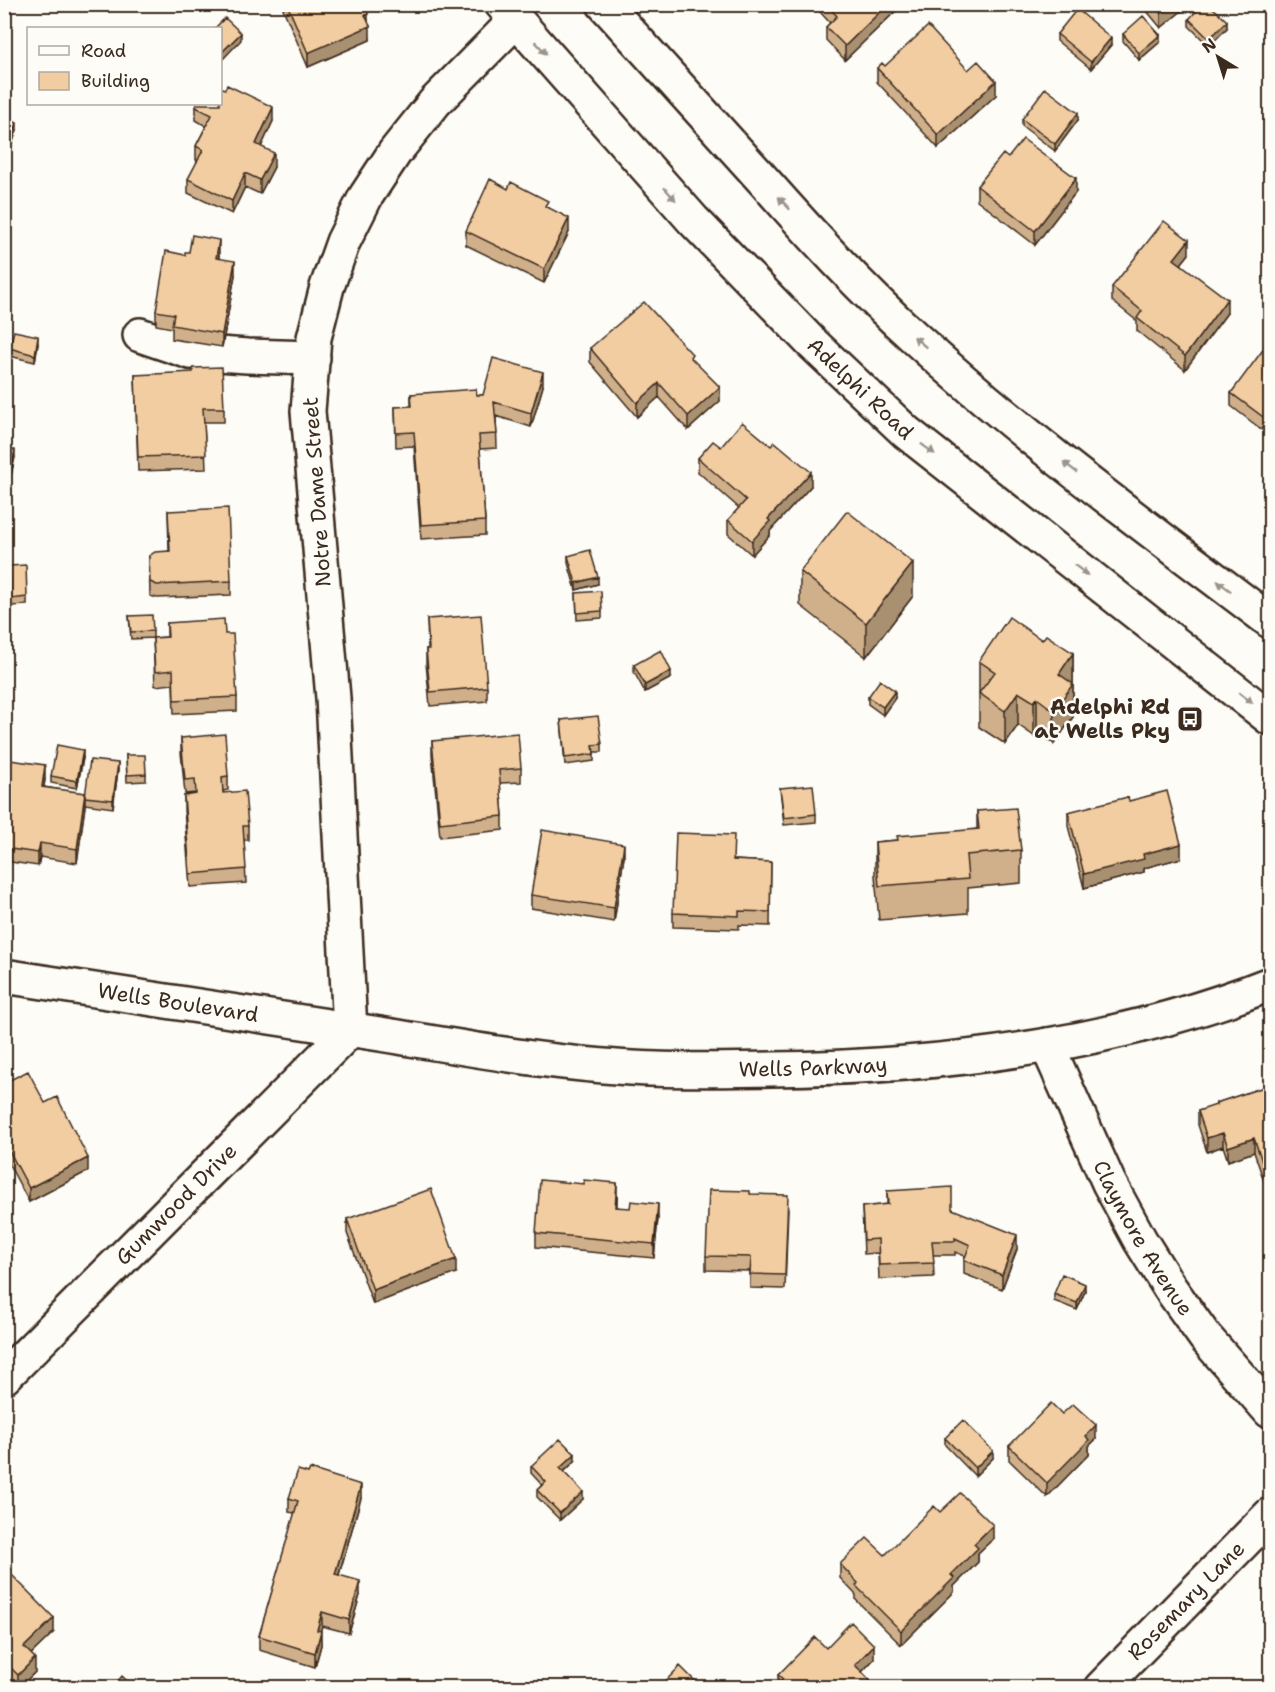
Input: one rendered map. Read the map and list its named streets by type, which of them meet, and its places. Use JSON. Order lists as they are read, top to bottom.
{
  "streets": {
    "street": [
      "Adelphi Road",
      "Notre Dame Street",
      "Wells Boulevard",
      "Wells Parkway",
      "Gumwood Drive",
      "Claymore Avenue",
      "Rosemary Lane"
    ]
  },
  "crossings": [
    ["Adelphi Road", "Notre Dame Street"],
    ["Notre Dame Street", "Wells Boulevard"],
    ["Notre Dame Street", "Wells Parkway"],
    ["Notre Dame Street", "Gumwood Drive"],
    ["Wells Boulevard", "Wells Parkway"],
    ["Wells Boulevard", "Gumwood Drive"],
    ["Wells Parkway", "Gumwood Drive"],
    ["Wells Parkway", "Claymore Avenue"]
  ],
  "places": {
    "bus stop": ["Adelphi Rd at Wells Pky"]
  },
  "legend": ["Road", "Building"],
  "north": "top left"
}
